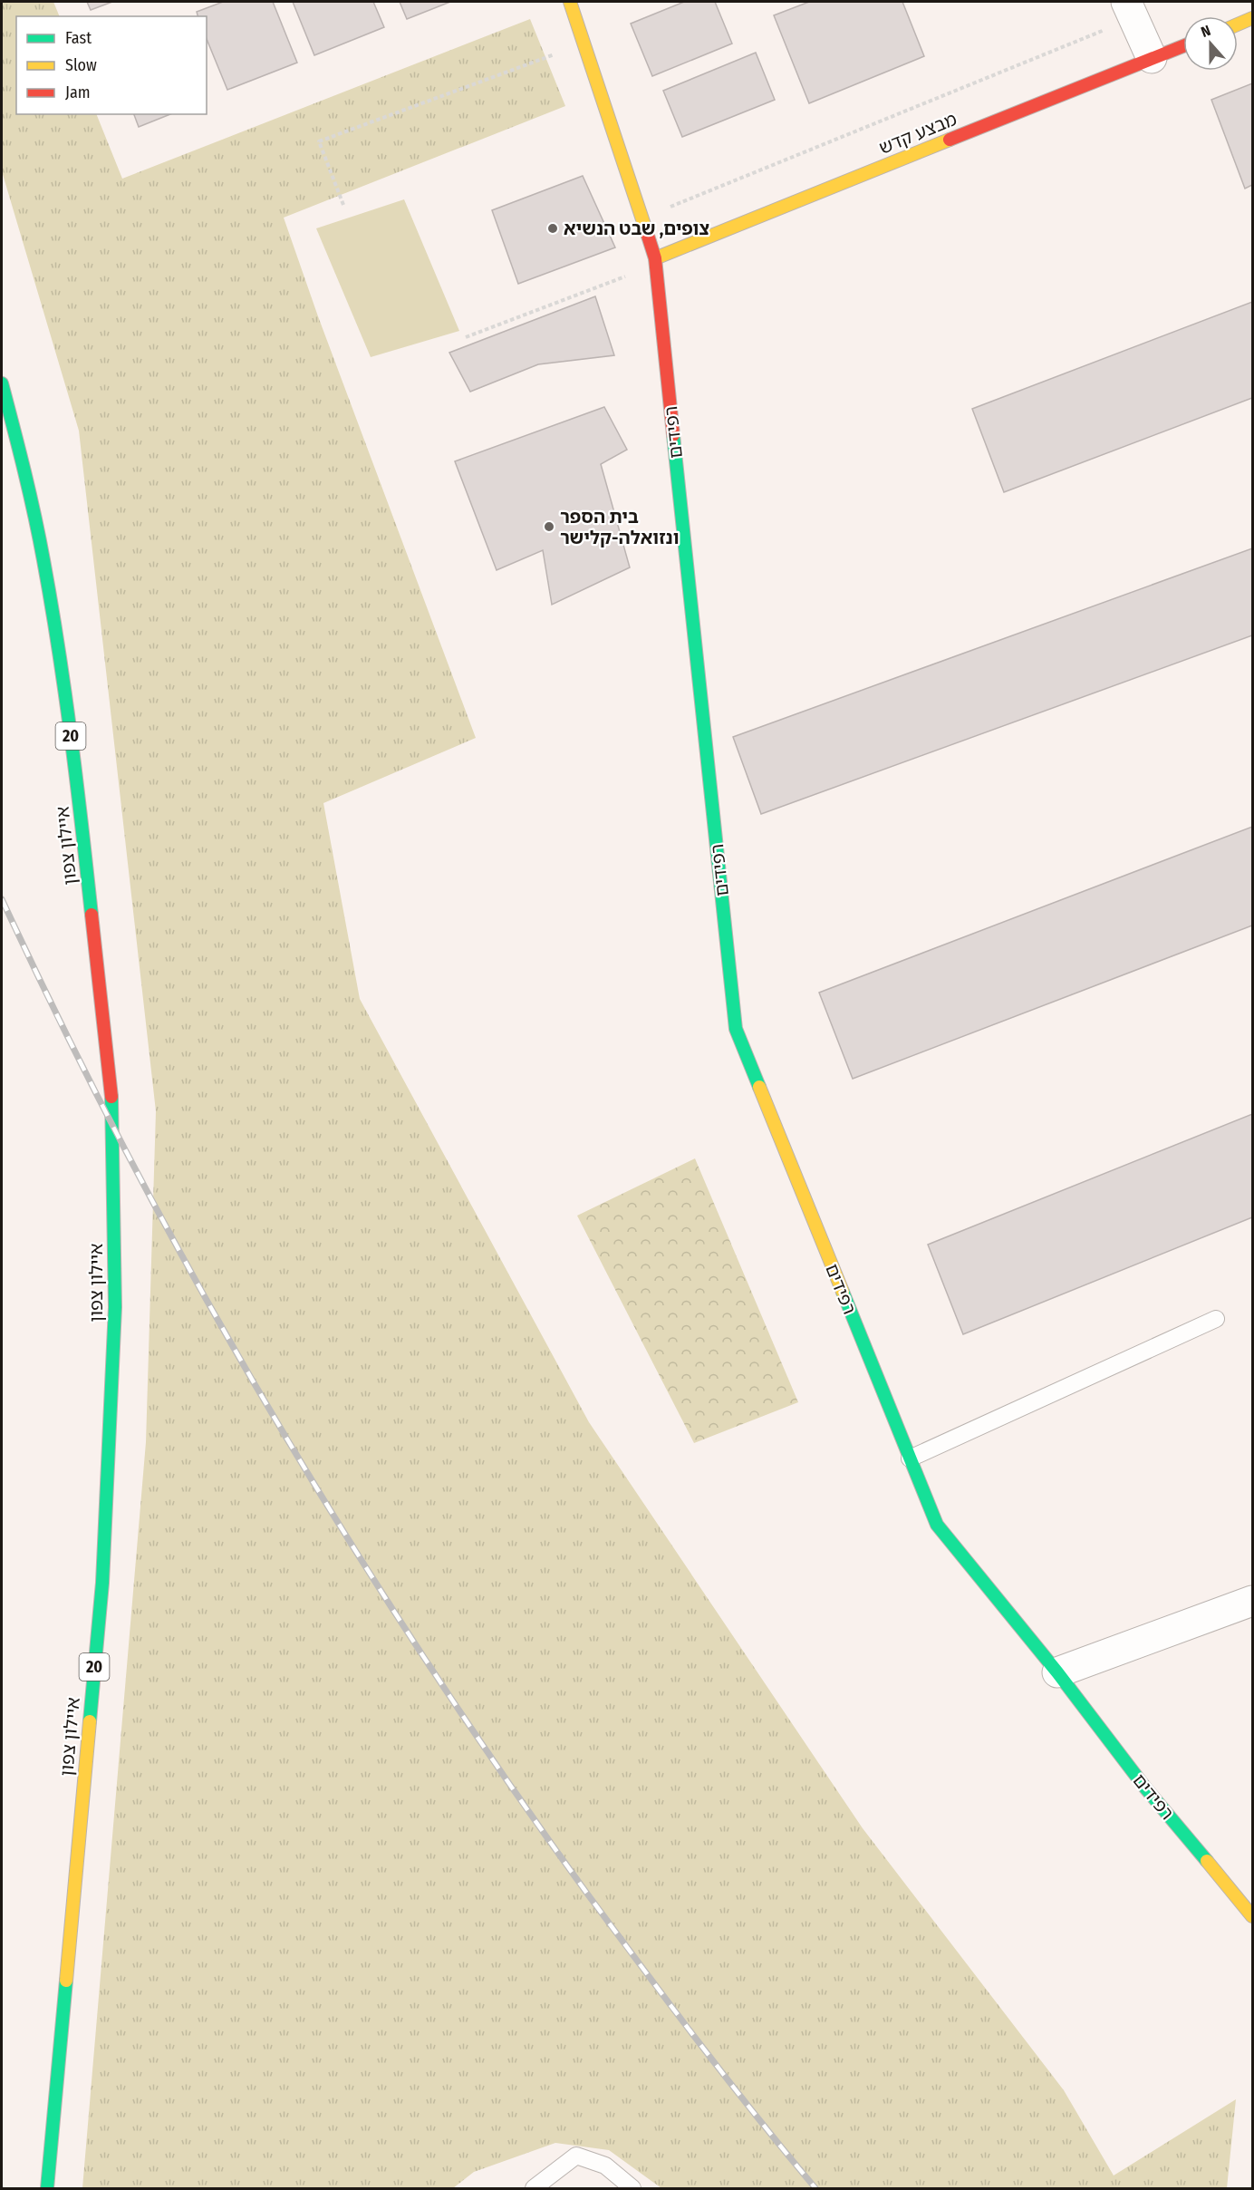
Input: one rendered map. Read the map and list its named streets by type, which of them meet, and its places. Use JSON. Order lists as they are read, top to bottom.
{
  "streets": {
    "main road": [
      "מבצע קדש",
      "רפידים",
      "20",
      "איילון צפון"
    ]
  },
  "crossings": [
    ["מבצע קדש", "רפידים"]
  ],
  "places": ["צופים, שבט הנשיא", "בית הספר ונזואלה-קלישר"],
  "legend": ["Fast", "Slow", "Jam"],
  "north": "top"
}
